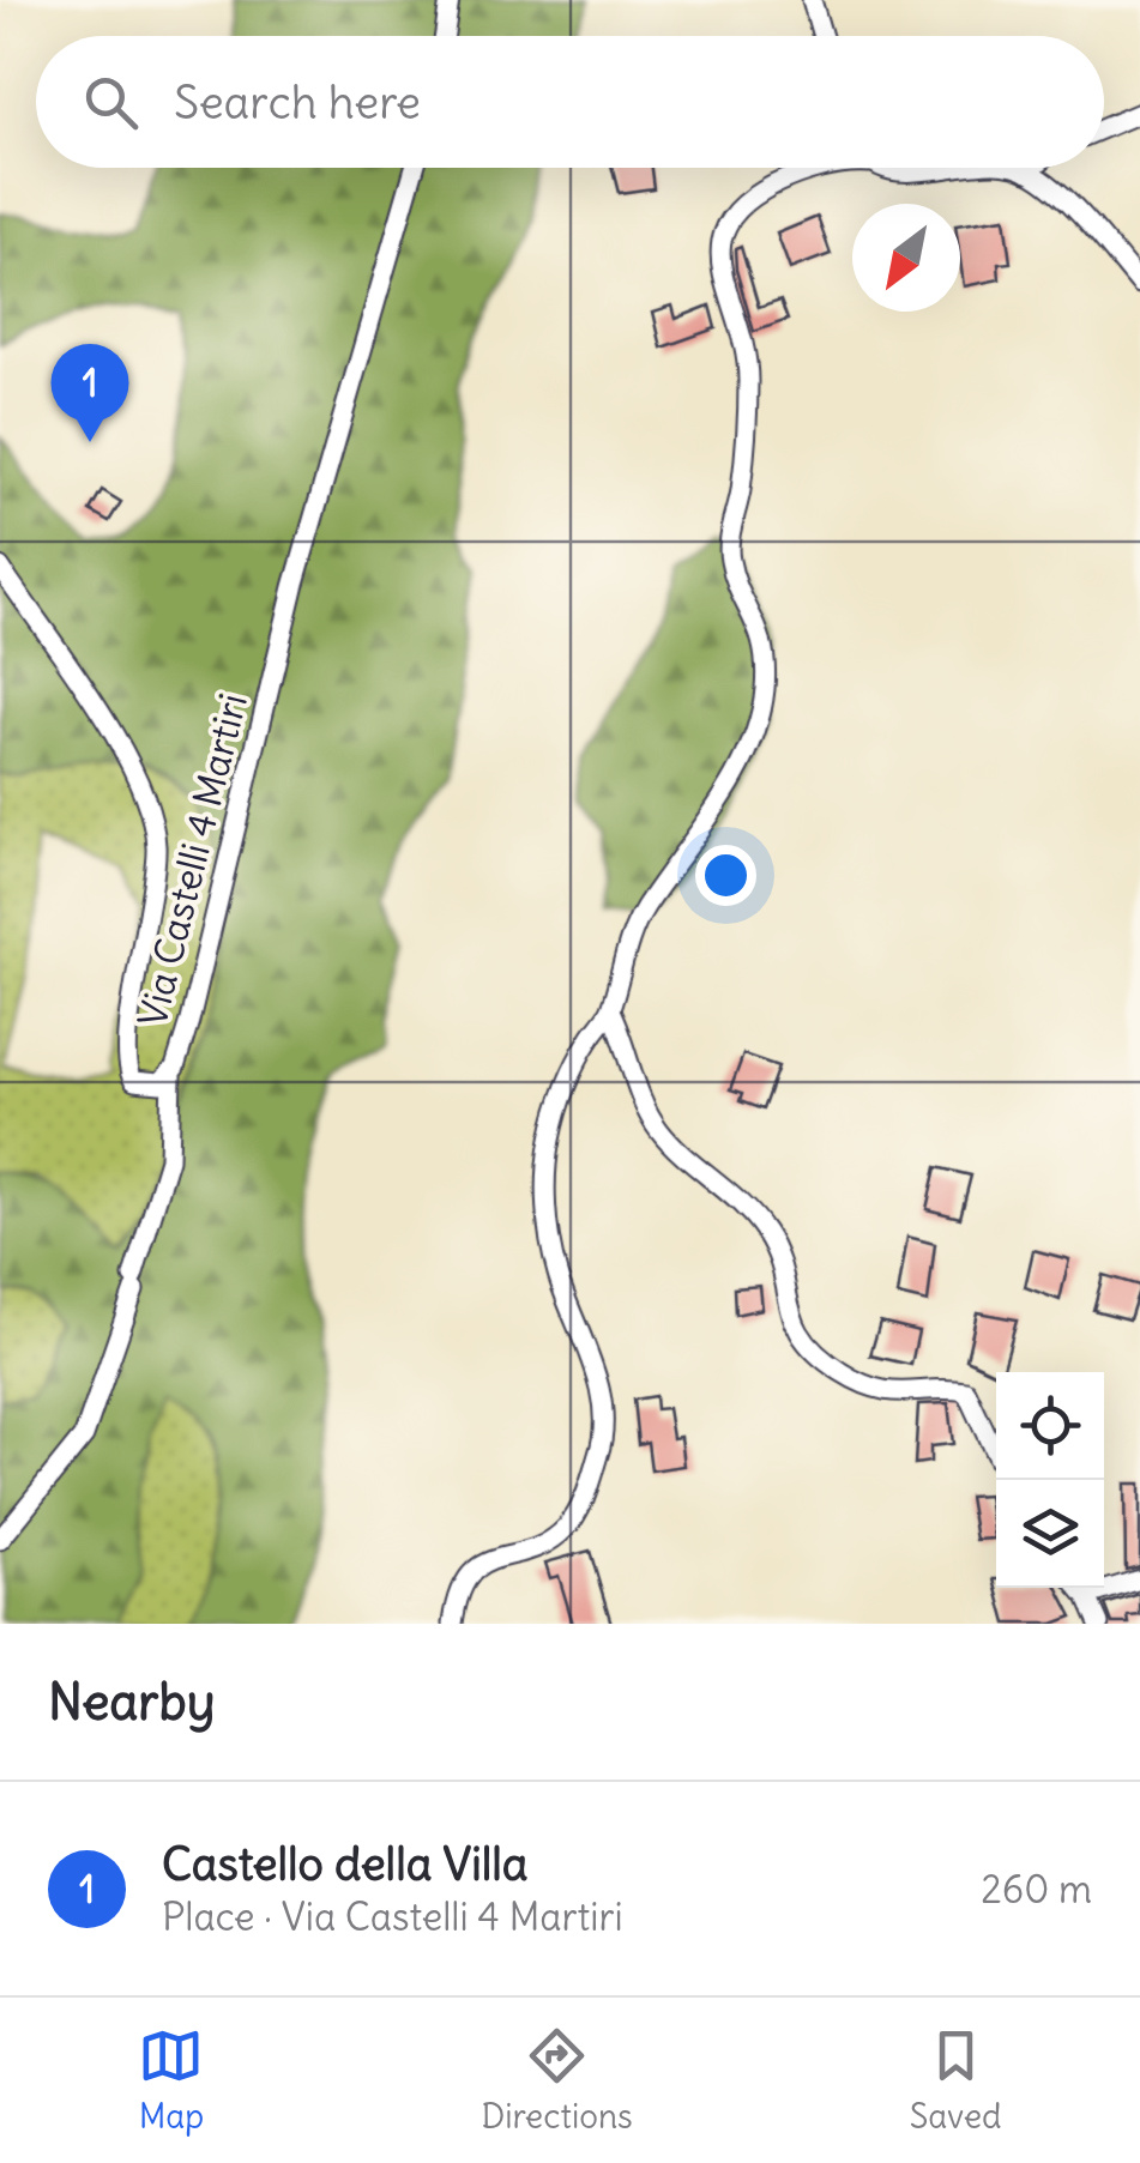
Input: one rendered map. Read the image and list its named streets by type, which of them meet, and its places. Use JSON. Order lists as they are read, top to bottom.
{
  "streets": {
    "street": ["Via Castelli 4 Martiri"]
  },
  "north": "bottom left",
  "page": {
    "search": "Search here",
    "pins": "1",
    "heading": "Nearby",
    "list": [
      {
        "mark": "1",
        "name": "Castello della Villa",
        "note": "Place · Via Castelli 4 Martiri",
        "value": "260 m"
      }
    ],
    "nav": ["Map", "Directions", "Saved"]
  }
}
